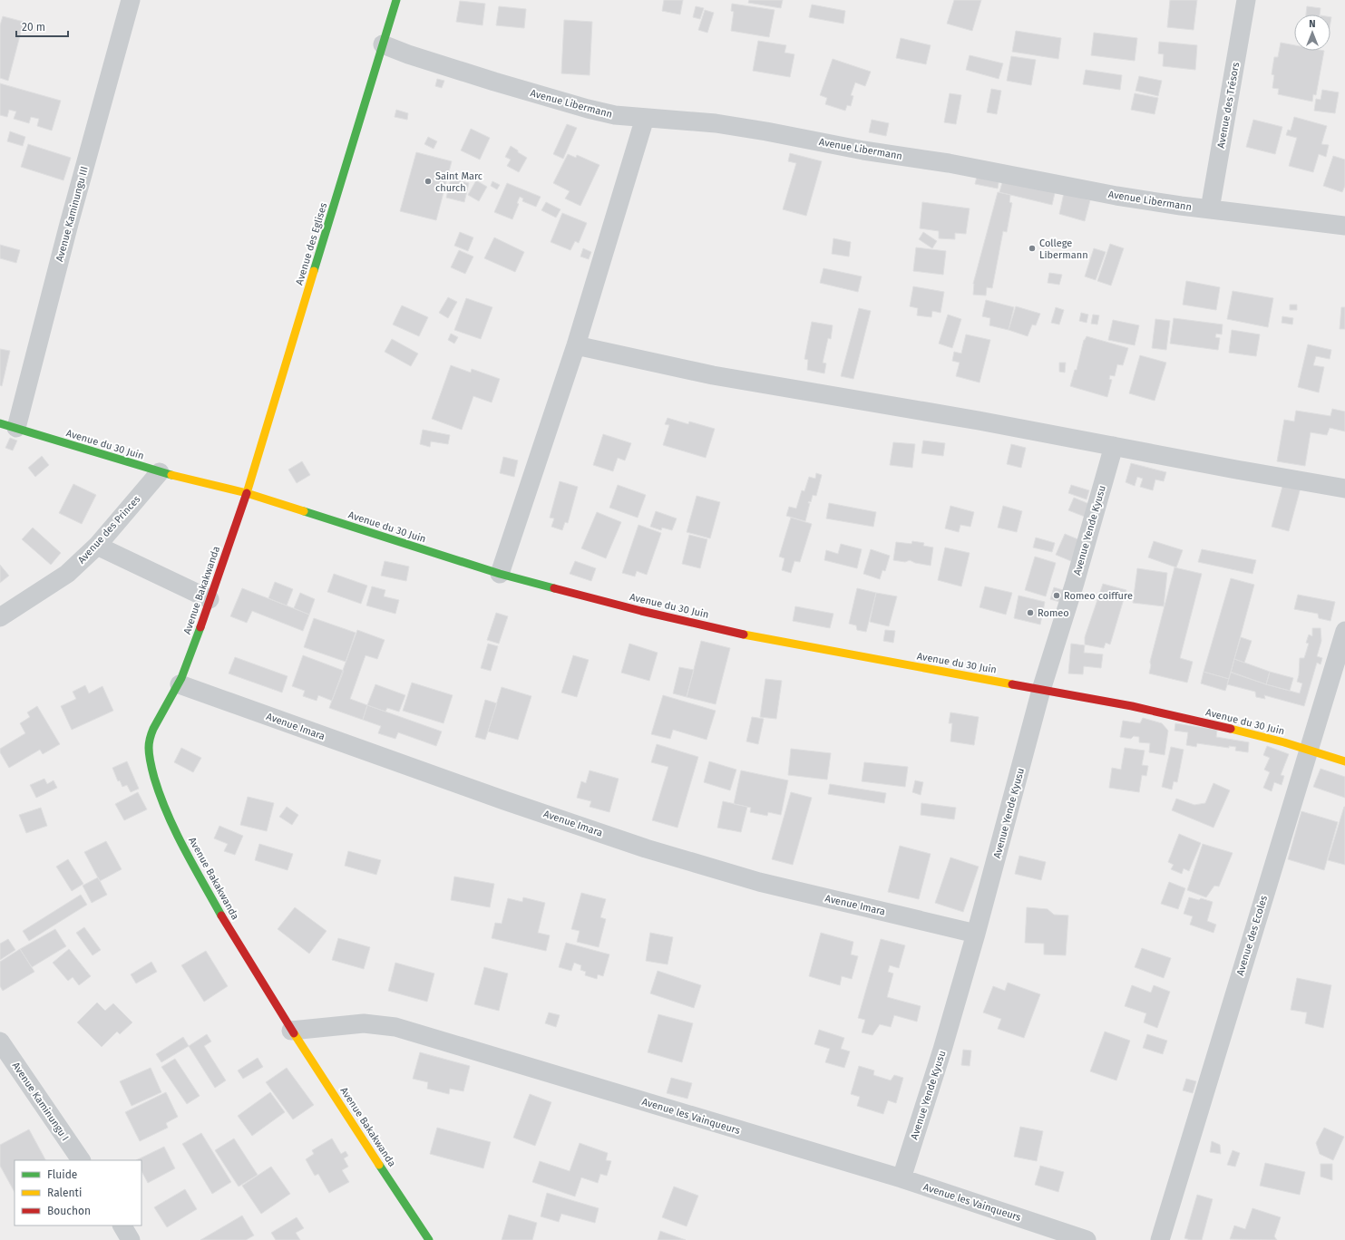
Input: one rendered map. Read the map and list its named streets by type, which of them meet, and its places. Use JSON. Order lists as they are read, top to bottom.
{
  "streets": {
    "street": [
      "Avenue Libermann",
      "Avenue des Trésors",
      "Avenue Kaminungu III",
      "Avenue des Eglises",
      "Avenue du 30 Juin",
      "Avenue des Princes",
      "Avenue Yende Kyusu",
      "Avenue Bakakwanda",
      "Avenue Imara",
      "Avenue des Ecoles",
      "Avenue Kaminungu I",
      "Avenue les Vainqueurs"
    ]
  },
  "crossings": [
    ["Avenue Libermann", "Avenue des Trésors"],
    ["Avenue Libermann", "Avenue des Eglises"],
    ["Avenue Kaminungu III", "Avenue du 30 Juin"],
    ["Avenue des Eglises", "Avenue du 30 Juin"],
    ["Avenue des Eglises", "Avenue Bakakwanda"],
    ["Avenue du 30 Juin", "Avenue des Princes"],
    ["Avenue du 30 Juin", "Avenue Yende Kyusu"],
    ["Avenue du 30 Juin", "Avenue Bakakwanda"],
    ["Avenue du 30 Juin", "Avenue des Ecoles"],
    ["Avenue Yende Kyusu", "Avenue Imara"],
    ["Avenue Yende Kyusu", "Avenue les Vainqueurs"],
    ["Avenue Bakakwanda", "Avenue Imara"],
    ["Avenue Bakakwanda", "Avenue les Vainqueurs"]
  ],
  "places": [
    "Saint Marc church",
    "College Libermann",
    "Romeo coiffure",
    "Romeo"
  ],
  "legend": ["Fluide", "Ralenti", "Bouchon"],
  "scale_bar": "20 m",
  "north": "top"
}
